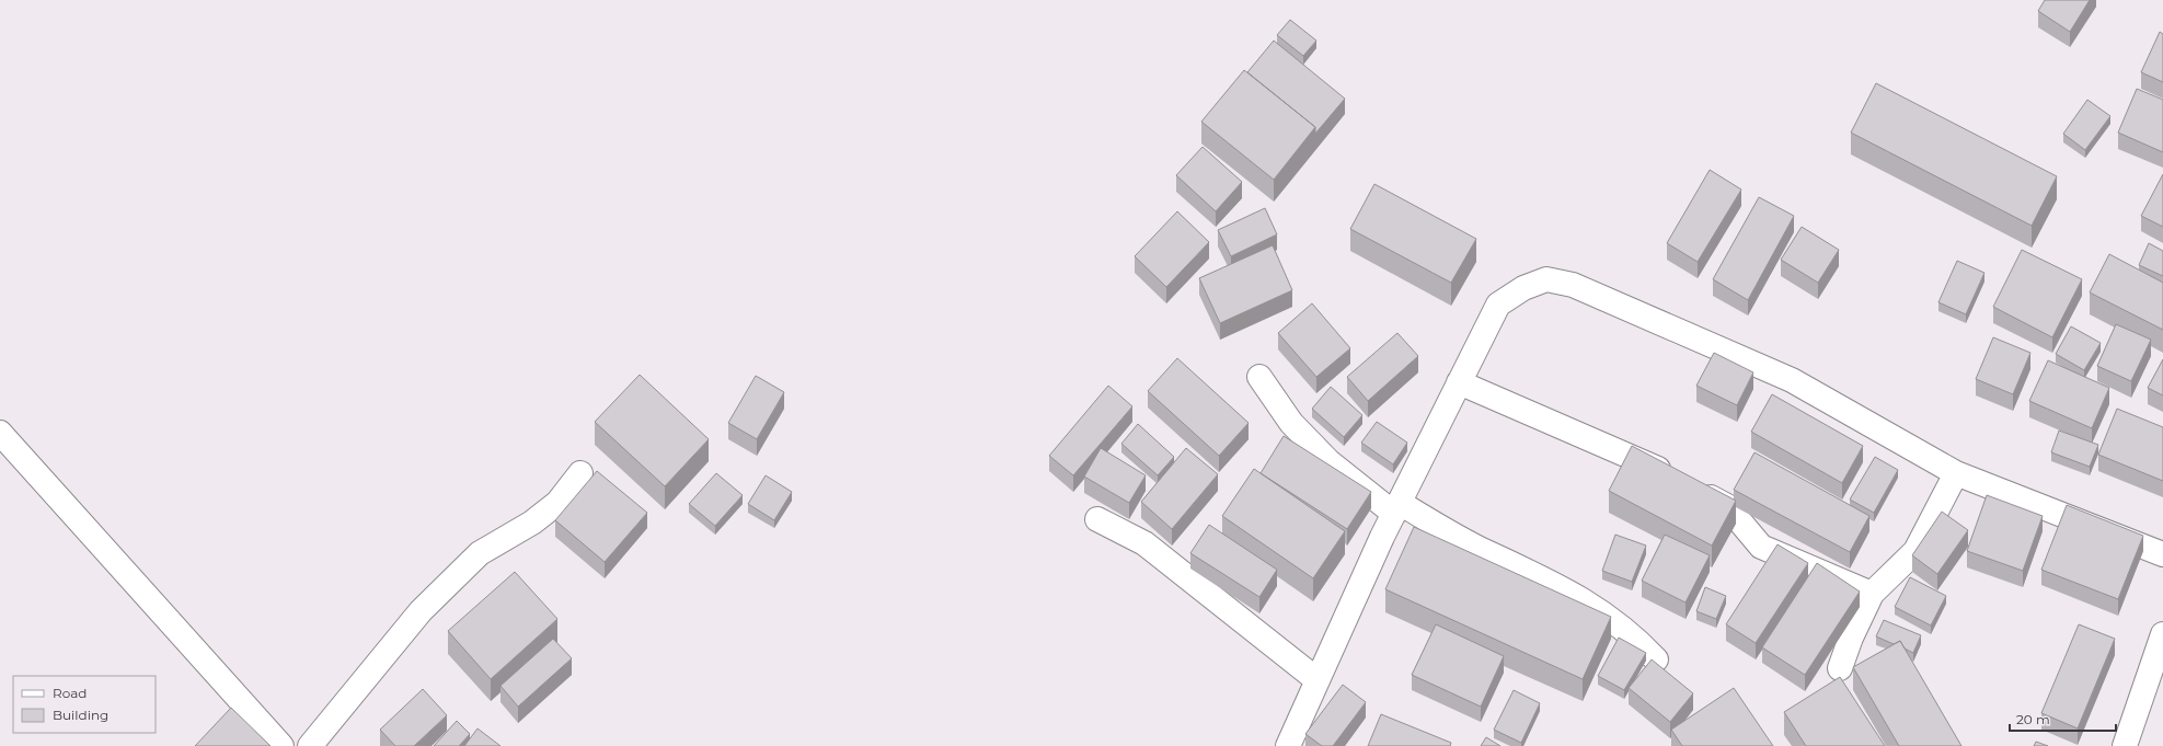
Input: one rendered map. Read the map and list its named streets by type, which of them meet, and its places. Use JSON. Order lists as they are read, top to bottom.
{
  "legend": ["Road", "Building"],
  "scale_bar": "20 m"
}
